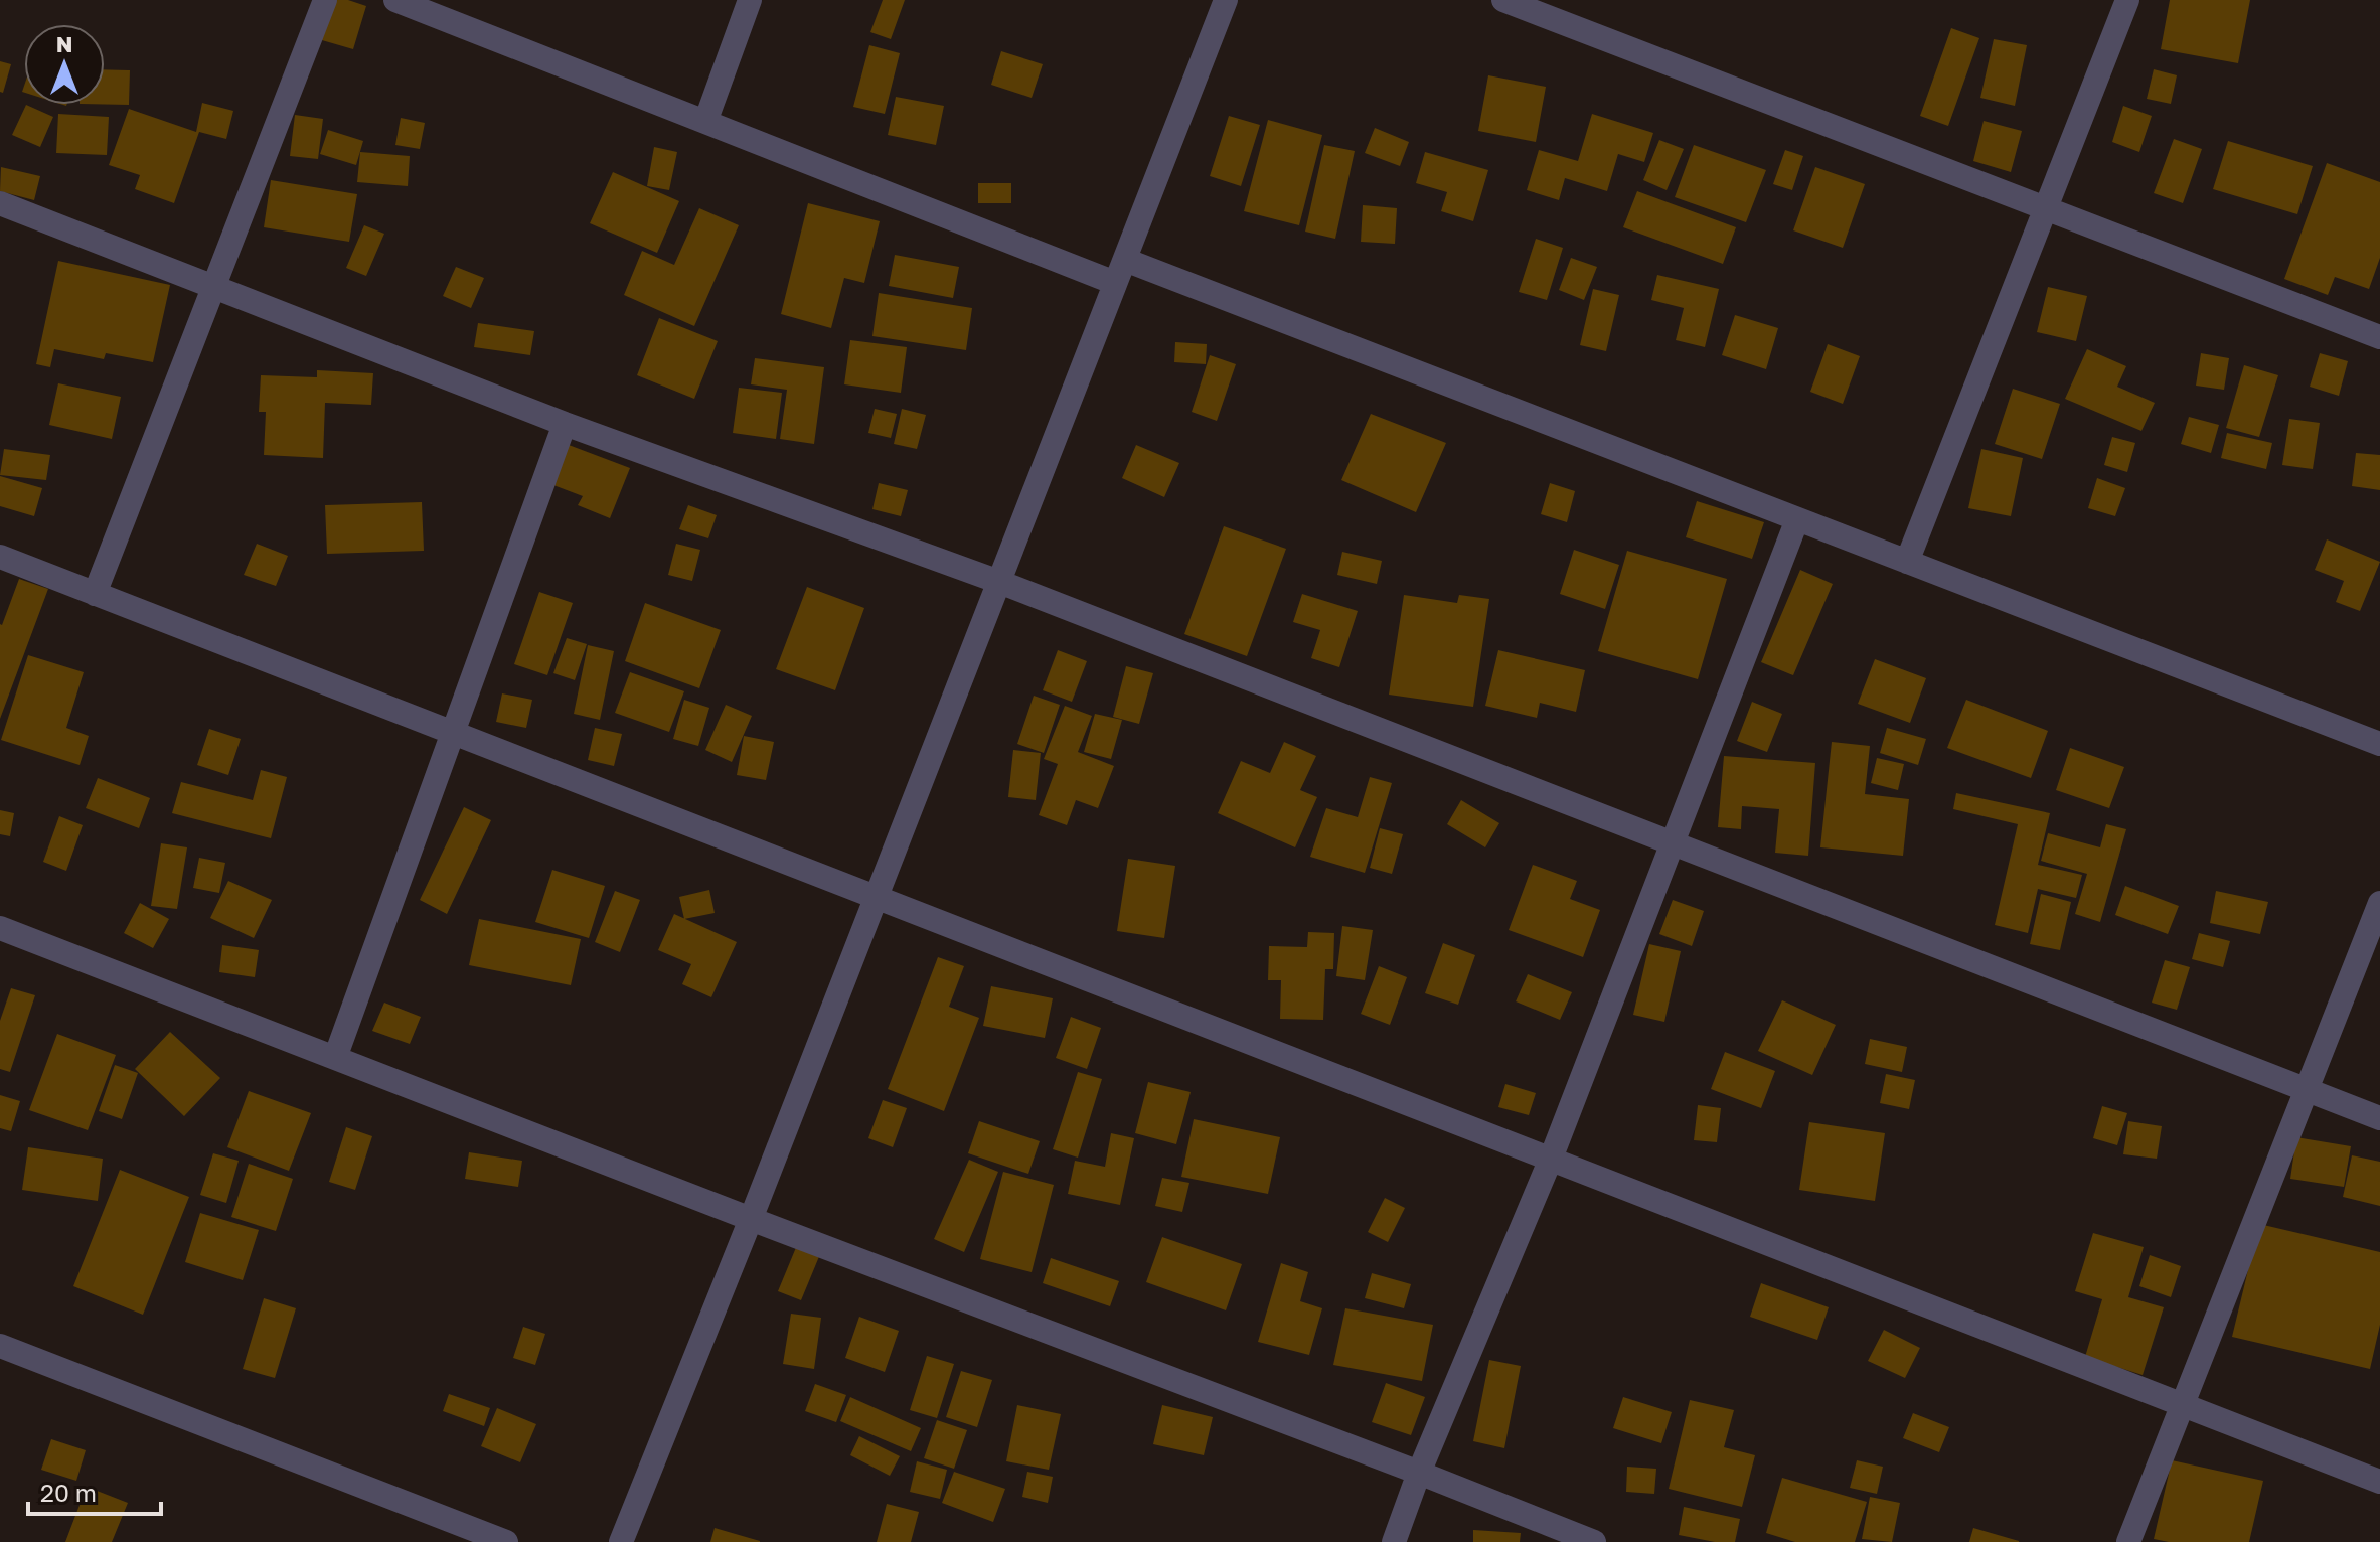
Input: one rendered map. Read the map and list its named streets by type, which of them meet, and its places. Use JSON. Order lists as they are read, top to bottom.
{
  "scale_bar": "20 m",
  "north": "top"
}
